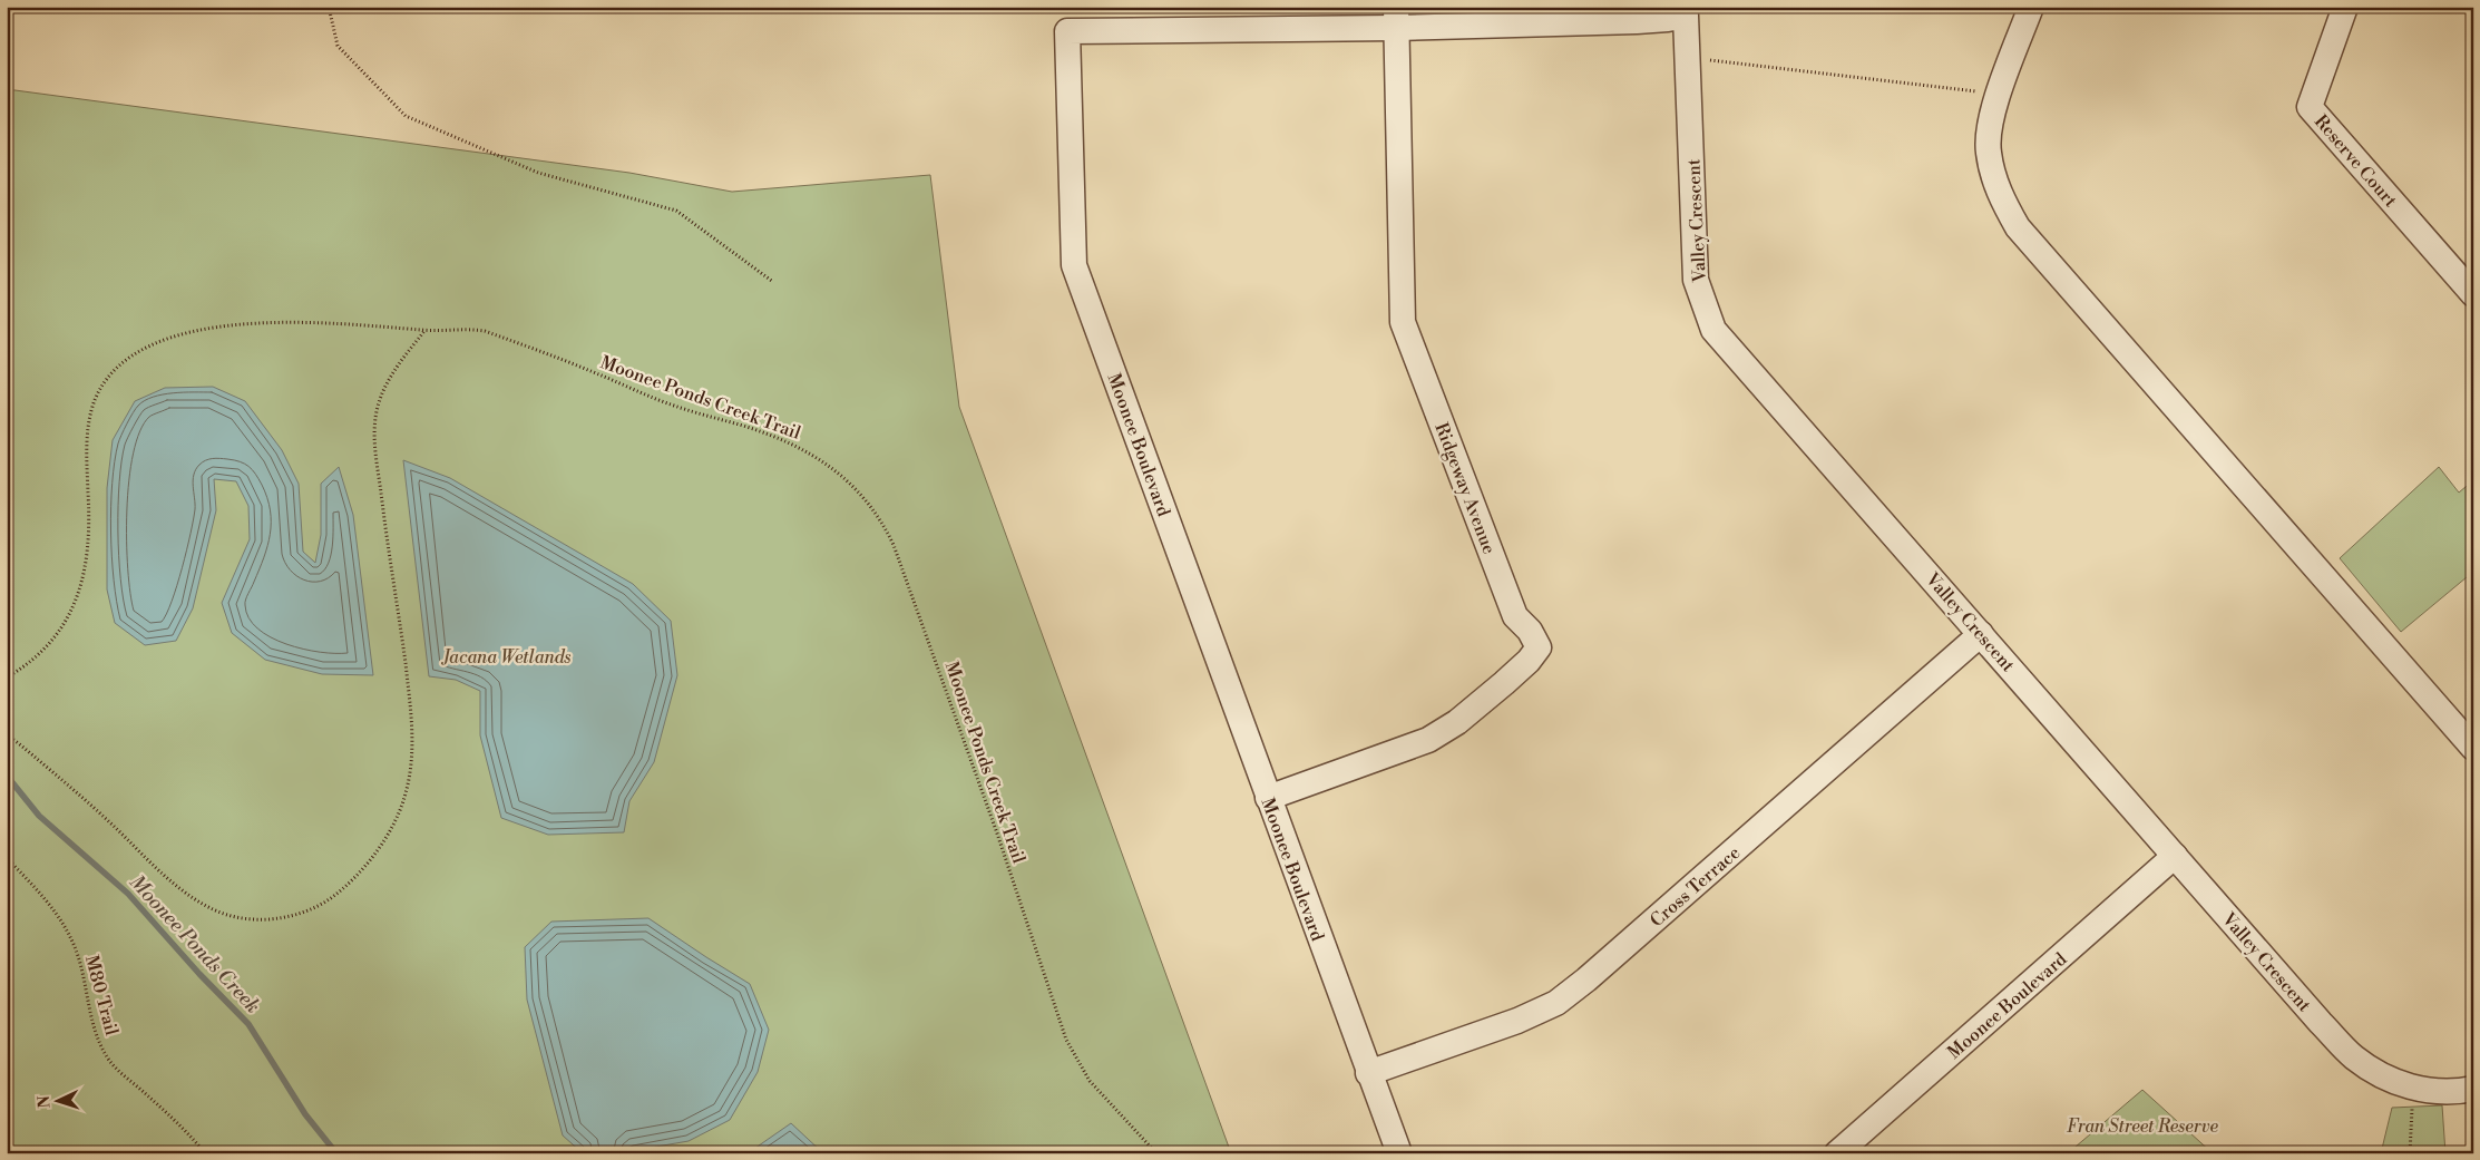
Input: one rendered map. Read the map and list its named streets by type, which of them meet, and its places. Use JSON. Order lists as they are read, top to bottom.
{
  "streets": {
    "street": [
      "Reserve Court",
      "Valley Crescent",
      "Moonee Boulevard",
      "Ridgeway Avenue",
      "Cross Terrace"
    ],
    "path": ["Moonee Ponds Creek Trail", "M80 Trail"]
  },
  "crossings": [
    ["Valley Crescent", "Moonee Boulevard"],
    ["Valley Crescent", "Ridgeway Avenue"],
    ["Valley Crescent", "Cross Terrace"],
    ["Moonee Boulevard", "Ridgeway Avenue"],
    ["Moonee Boulevard", "Cross Terrace"]
  ],
  "water": ["Moonee Ponds Creek"],
  "parks": ["Jacana Wetlands", "Fran Street Reserve"],
  "north": "left"
}
